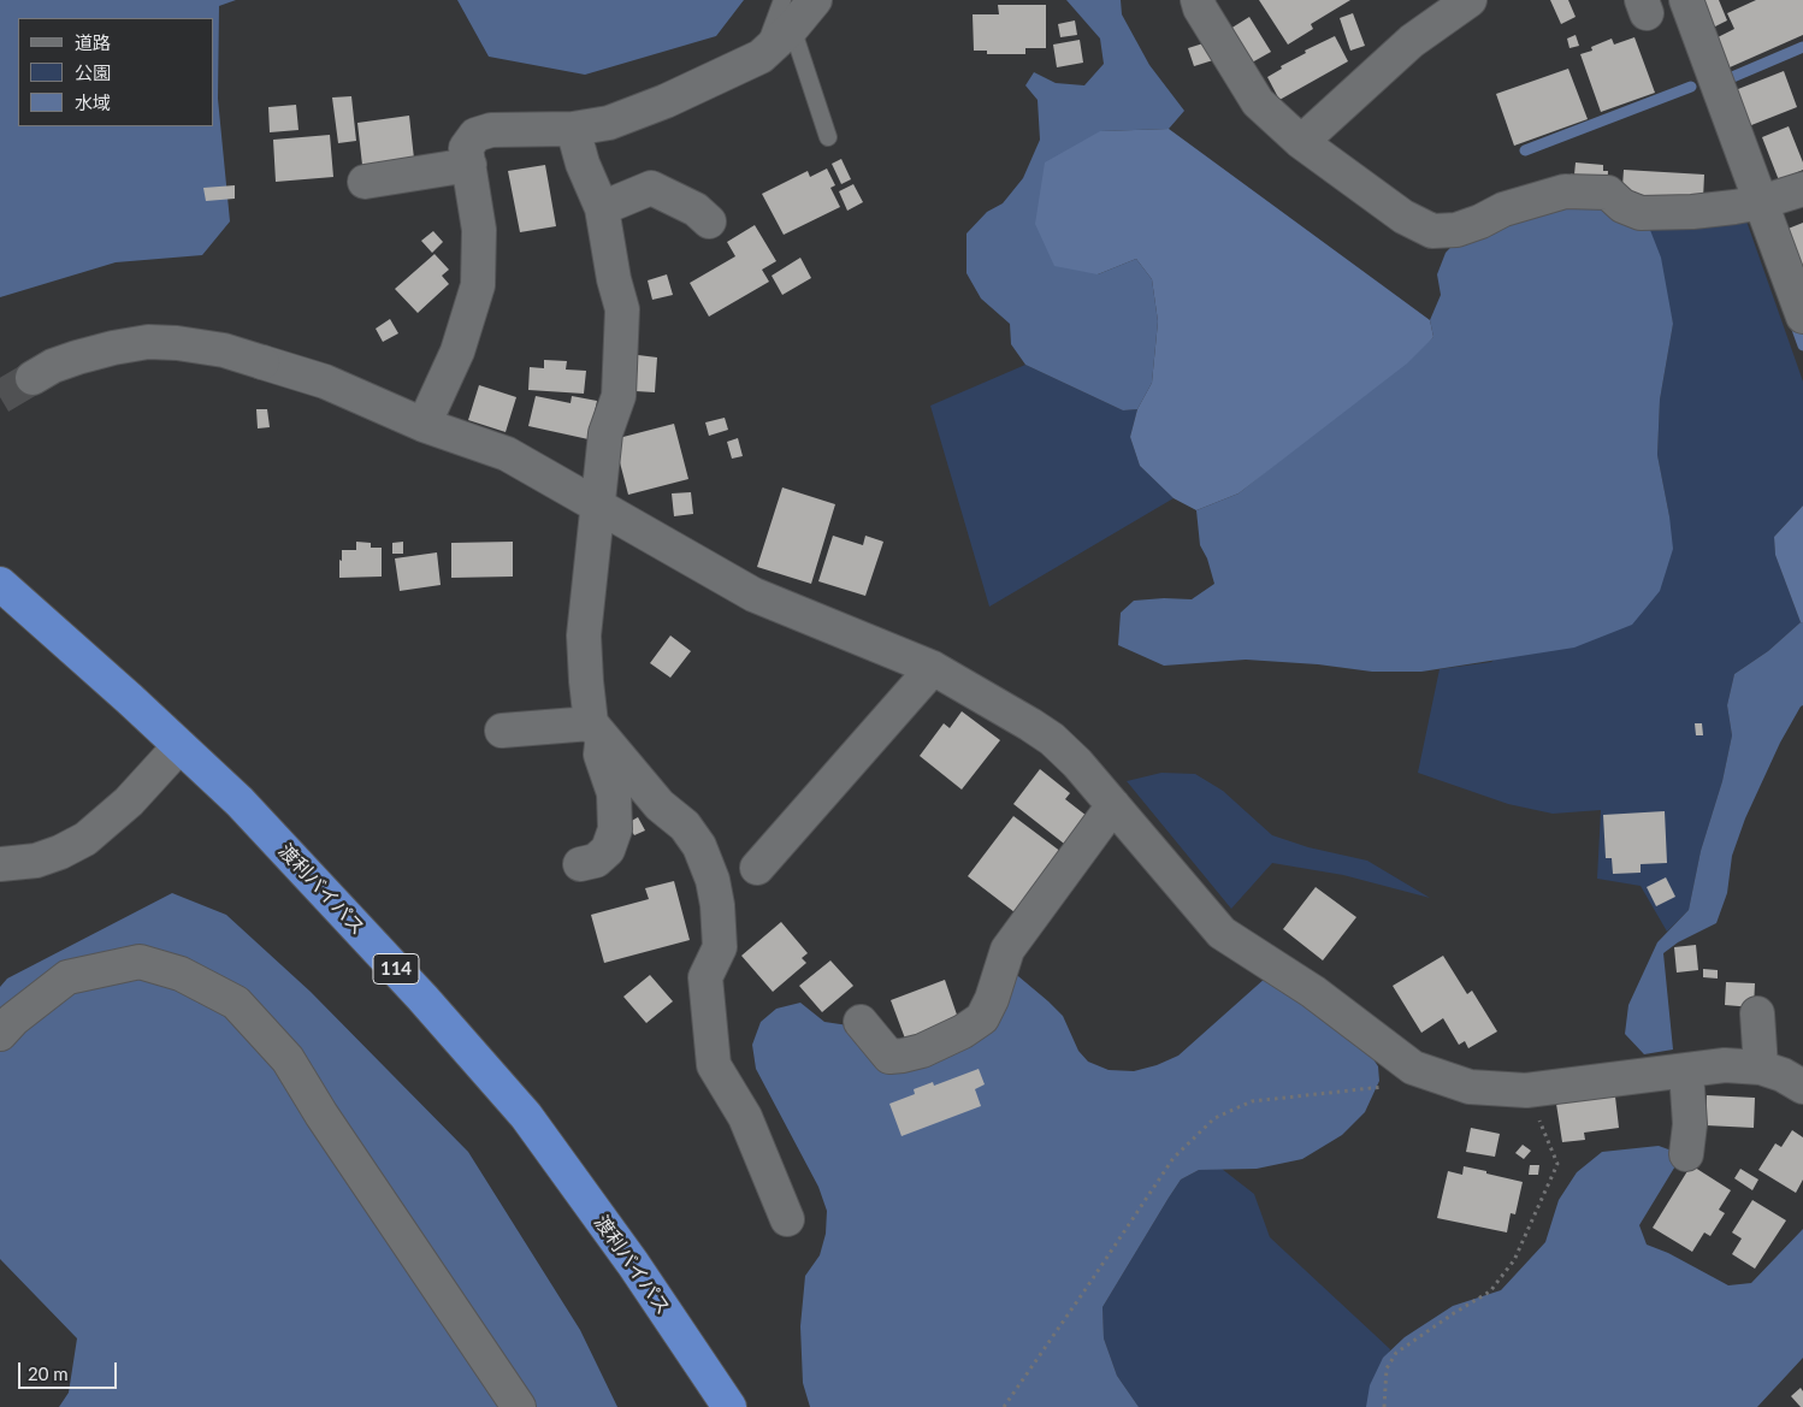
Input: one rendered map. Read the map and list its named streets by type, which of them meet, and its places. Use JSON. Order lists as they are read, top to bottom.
{
  "streets": {
    "highway": ["渡利バイパス", "114"]
  },
  "legend": ["道路", "公園", "水域"],
  "scale_bar": "20 m"
}
